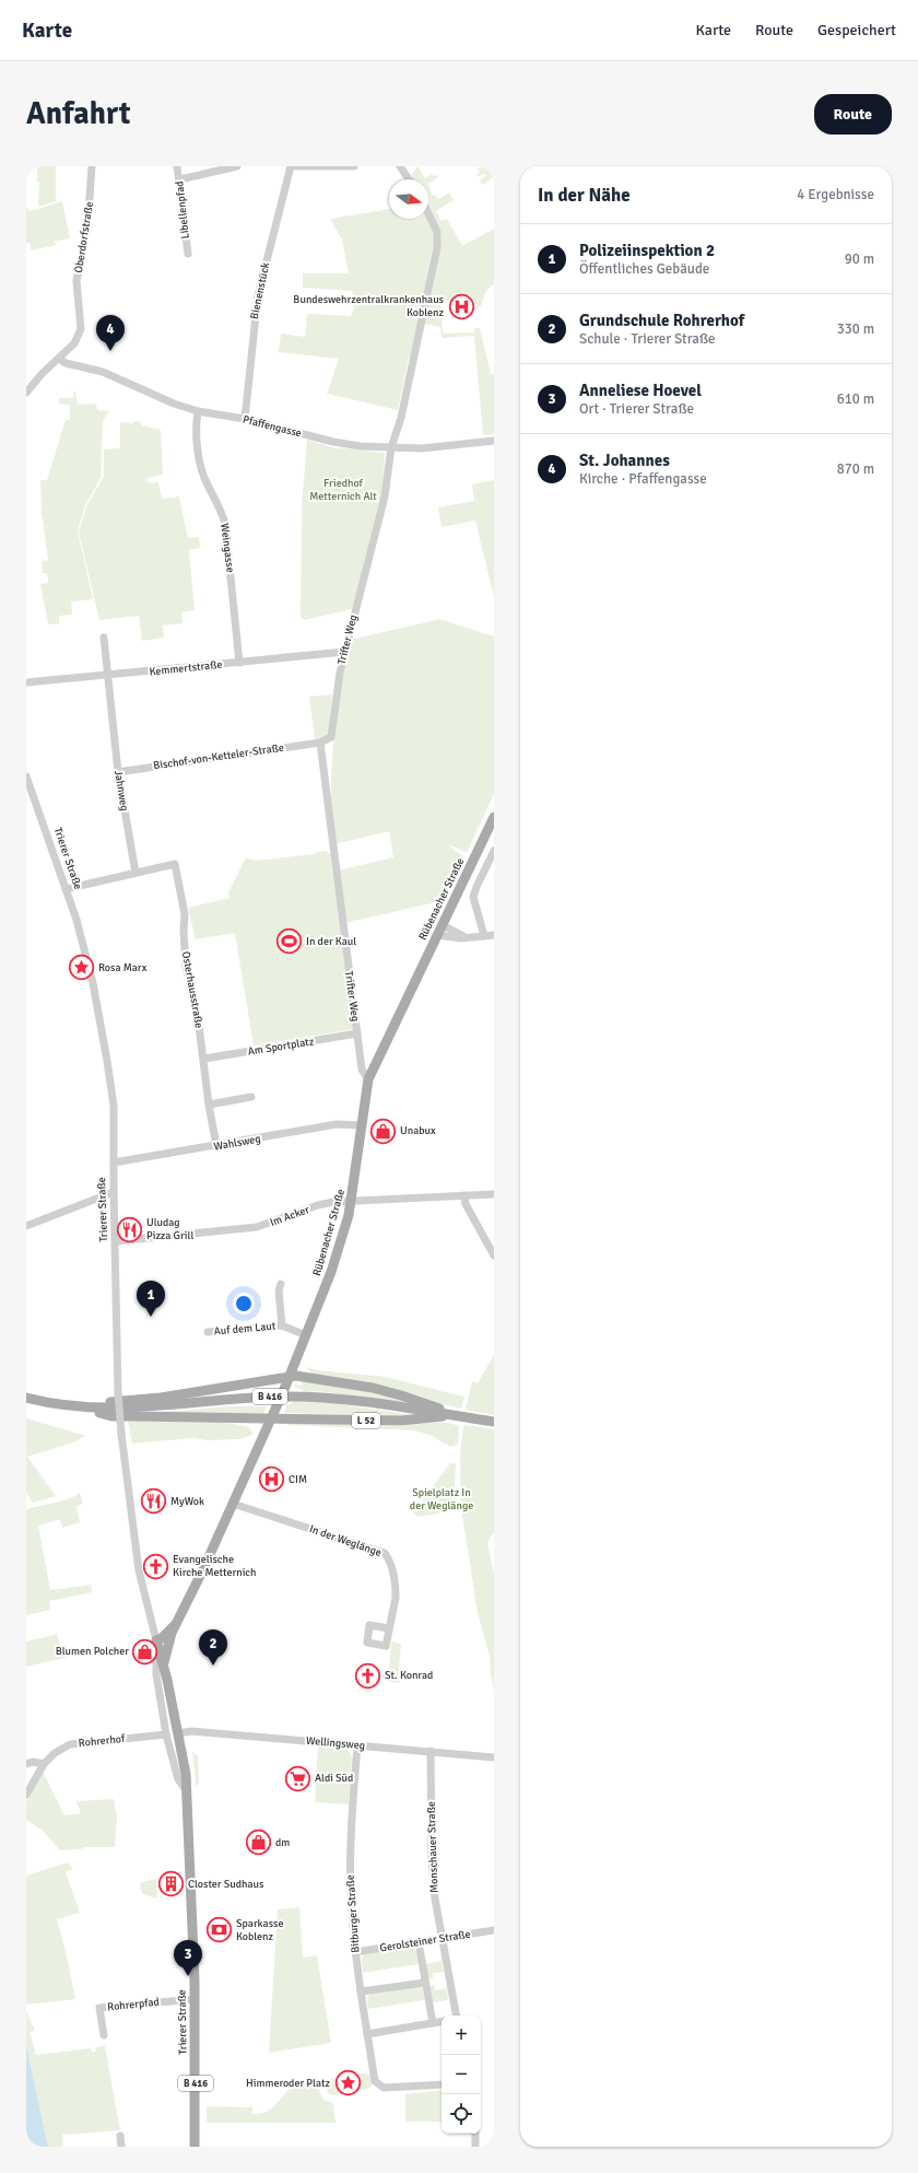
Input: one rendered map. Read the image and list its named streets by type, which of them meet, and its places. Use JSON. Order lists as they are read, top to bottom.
{
  "streets": {
    "main road": [
      "Trierer Straße",
      "Rübenacher Straße",
      "B 416",
      "L 52"
    ],
    "street": [
      "Libellenpfad",
      "Oberdorfstraße",
      "Bienenstück",
      "Pfaffengasse",
      "Weingasse",
      "Trifter Weg",
      "Kemmertstraße",
      "Bischof-von-Ketteler-Straße",
      "Jahnweg",
      "Osterhausstraße",
      "Am Sportplatz",
      "Wahlsweg",
      "Im Acker",
      "Auf dem Laut",
      "In der Weglänge",
      "Rohrerhof",
      "Wellingsweg",
      "Monschauer Straße",
      "Bitburger Straße",
      "Gerolsteiner Straße",
      "Rohrerpfad"
    ]
  },
  "crossings": [
    ["Oberdorfstraße", "Pfaffengasse"],
    ["Bienenstück", "Pfaffengasse"],
    ["Pfaffengasse", "Weingasse"],
    ["Pfaffengasse", "Trifter Weg"],
    ["Weingasse", "Kemmertstraße"],
    ["Trifter Weg", "Kemmertstraße"],
    ["Trifter Weg", "Bischof-von-Ketteler-Straße"],
    ["Trifter Weg", "Rübenacher Straße"],
    ["Trifter Weg", "Am Sportplatz"],
    ["Kemmertstraße", "Jahnweg"],
    ["Bischof-von-Ketteler-Straße", "Jahnweg"],
    ["Jahnweg", "Osterhausstraße"],
    ["Trierer Straße", "Rübenacher Straße"],
    ["Trierer Straße", "Wahlsweg"],
    ["Trierer Straße", "Im Acker"],
    ["Trierer Straße", "Rohrerhof"],
    ["Trierer Straße", "Wellingsweg"],
    ["Trierer Straße", "Rohrerpfad"],
    ["Rübenacher Straße", "Wahlsweg"],
    ["Rübenacher Straße", "Im Acker"],
    ["Rübenacher Straße", "Auf dem Laut"],
    ["Rübenacher Straße", "B 416"],
    ["Rübenacher Straße", "L 52"],
    ["Rübenacher Straße", "In der Weglänge"],
    ["Osterhausstraße", "Am Sportplatz"],
    ["Osterhausstraße", "Wahlsweg"],
    ["B 416", "L 52"],
    ["Wellingsweg", "Monschauer Straße"],
    ["Wellingsweg", "Bitburger Straße"],
    ["Monschauer Straße", "Gerolsteiner Straße"],
    ["Bitburger Straße", "Gerolsteiner Straße"]
  ],
  "parks": ["Friedhof Metternich Alt", "Spielplatz In der Weglänge"],
  "places": {
    "hospital": ["Bundeswehrzentralkrankenhaus Koblenz", "CIM"],
    "sports": ["In der Kaul"],
    "place": ["Rosa Marx", "Himmeroder Platz"],
    "shop": ["Unabux", "Blumen Polcher", "dm"],
    "restaurant": ["Uludag Pizza Grill", "MyWok"],
    "church": ["Evangelische Kirche Metternich", "St. Konrad"],
    "supermarket": ["Aldi Süd"],
    "building": ["Closter Sudhaus"],
    "bank": ["Sparkasse Koblenz"]
  },
  "north": "right",
  "page": {
    "header": "Karte",
    "nav": ["Karte", "Route", "Gespeichert"],
    "buttons": "Route",
    "title": "Anfahrt",
    "heading": ["In der Nähe", "4 Ergebnisse"],
    "list": [
      {
        "mark": "1",
        "name": "Polizeiinspektion 2",
        "note": "Öffentliches Gebäude",
        "value": "90 m"
      },
      {
        "mark": "2",
        "name": "Grundschule Rohrerhof",
        "note": "Schule · Trierer Straße",
        "value": "330 m"
      },
      {
        "mark": "3",
        "name": "Anneliese Hoevel",
        "note": "Ort · Trierer Straße",
        "value": "610 m"
      },
      {
        "mark": "4",
        "name": "St. Johannes",
        "note": "Kirche · Pfaffengasse",
        "value": "870 m"
      }
    ],
    "pins": [
      "4",
      "1",
      "2",
      "3"
    ],
    "map_buttons": ["+", "−"]
  }
}
